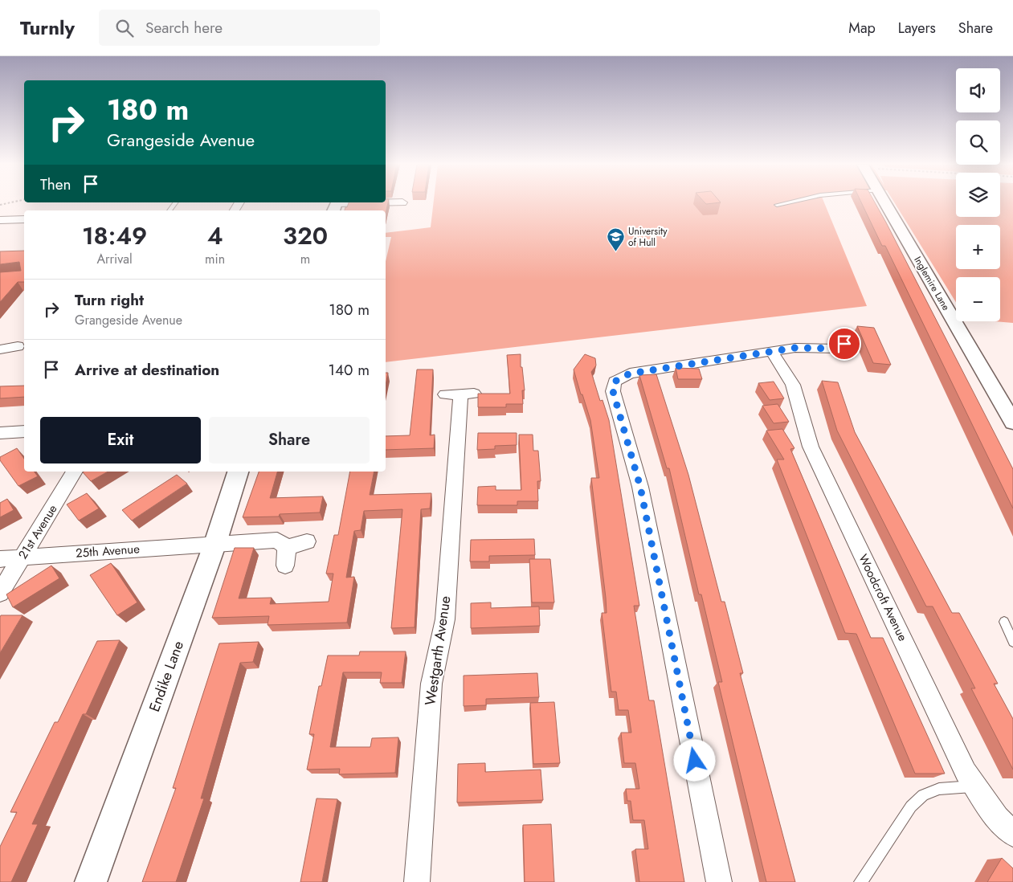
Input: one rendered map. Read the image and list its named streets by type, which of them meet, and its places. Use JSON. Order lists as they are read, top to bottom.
{
  "streets": {
    "street": [
      "Inglemire Lane",
      "21st Avenue",
      "25th Avenue",
      "Woodcroft Avenue",
      "Westgarth Avenue",
      "Endike Lane"
    ]
  },
  "crossings": [
    ["21st Avenue", "25th Avenue"],
    ["25th Avenue", "Endike Lane"]
  ],
  "places": {
    "school or university": ["University of Hull"]
  },
  "page": {
    "header": "Turnly",
    "search": "Search here",
    "nav": ["Map", "Layers", "Share"],
    "map_buttons": ["+", "−"],
    "turn": ["180 m", "Grangeside Avenue"],
    "then": "Then",
    "eta": [
      "18:49",
      "Arrival",
      "4",
      "min",
      "320",
      "m"
    ],
    "list": [
      {
        "name": "Turn right",
        "note": "Grangeside Avenue",
        "value": "180 m"
      },
      {
        "name": "Arrive at destination",
        "value": "140 m"
      }
    ],
    "buttons": ["Exit", "Share"]
  }
}
